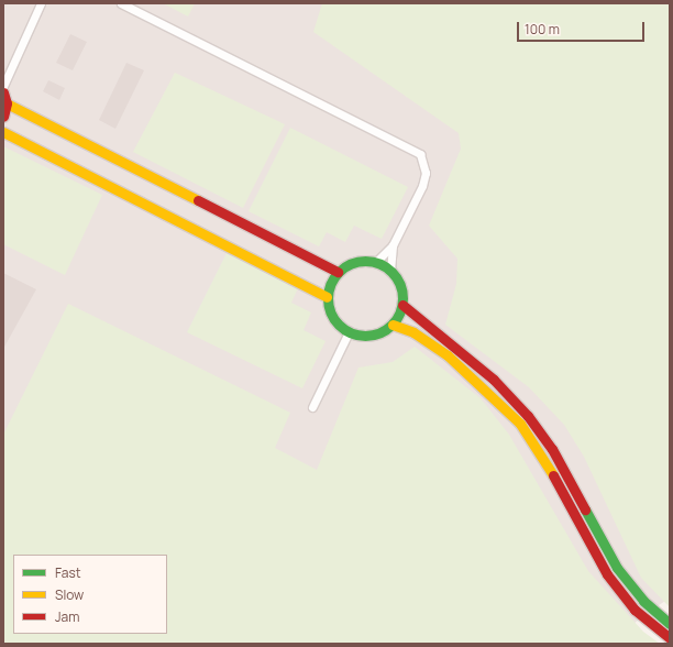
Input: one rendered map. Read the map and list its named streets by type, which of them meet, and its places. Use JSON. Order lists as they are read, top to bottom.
{
  "legend": ["Fast", "Slow", "Jam"],
  "scale_bar": "100 m"
}
